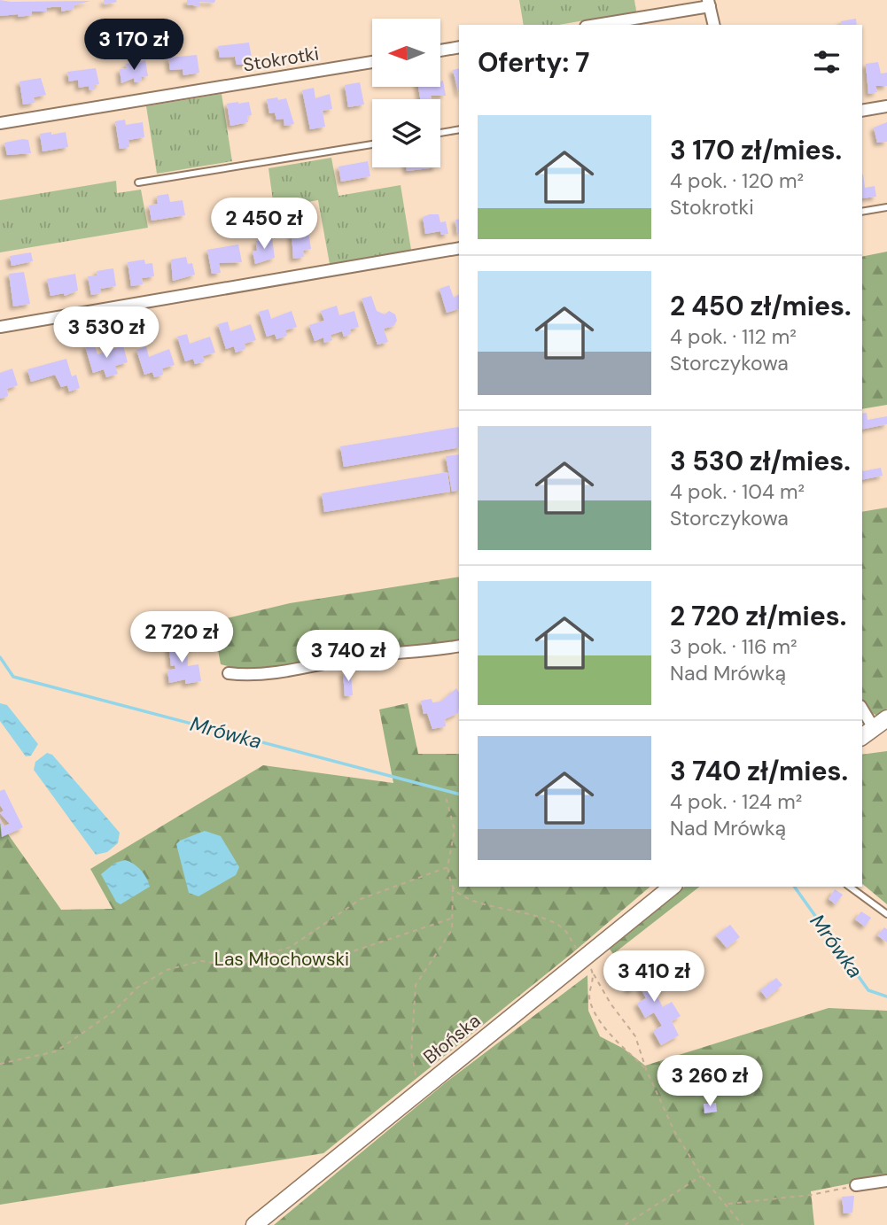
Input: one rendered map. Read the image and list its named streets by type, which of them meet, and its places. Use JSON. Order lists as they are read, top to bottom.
{
  "streets": {
    "main road": ["Błońska"],
    "street": ["Stokrotki"]
  },
  "water": ["Mrówka"],
  "parks": ["Las Młochowski"],
  "north": "left",
  "page": {
    "price": [
      "3 170 zł",
      "2 450 zł",
      "3 530 zł",
      "2 720 zł",
      "3 740 zł",
      "3 410 zł",
      "3 260 zł"
    ],
    "heading": "Oferty: 7",
    "list": [
      {
        "name": "3 170 zł/mies.",
        "note": "4 pok. · 120 m² · Stokrotki"
      },
      {
        "name": "2 450 zł/mies.",
        "note": "4 pok. · 112 m² · Storczykowa"
      },
      {
        "name": "3 530 zł/mies.",
        "note": "4 pok. · 104 m² · Storczykowa"
      },
      {
        "name": "2 720 zł/mies.",
        "note": "3 pok. · 116 m² · Nad Mrówką"
      },
      {
        "name": "3 740 zł/mies.",
        "note": "4 pok. · 124 m² · Nad Mrówką"
      }
    ]
  }
}
